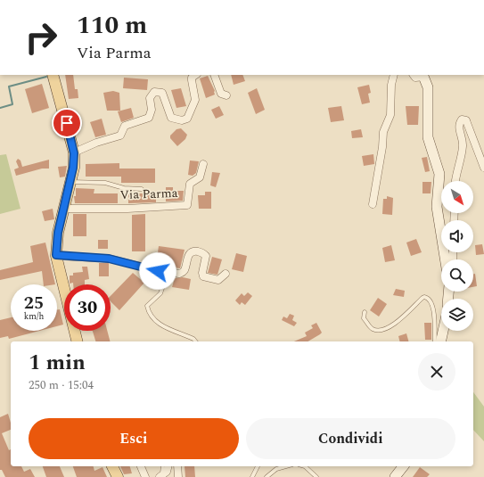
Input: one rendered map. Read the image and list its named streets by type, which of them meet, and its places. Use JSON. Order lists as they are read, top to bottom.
{
  "streets": {
    "street": ["Via Parma"]
  },
  "north": "bottom right",
  "page": {
    "turn": ["110 m", "Via Parma"],
    "speed": "25 km/h",
    "limit": "30",
    "heading": ["1 min", "250 m · 15:04"],
    "buttons": ["Esci", "Condividi"]
  }
}
